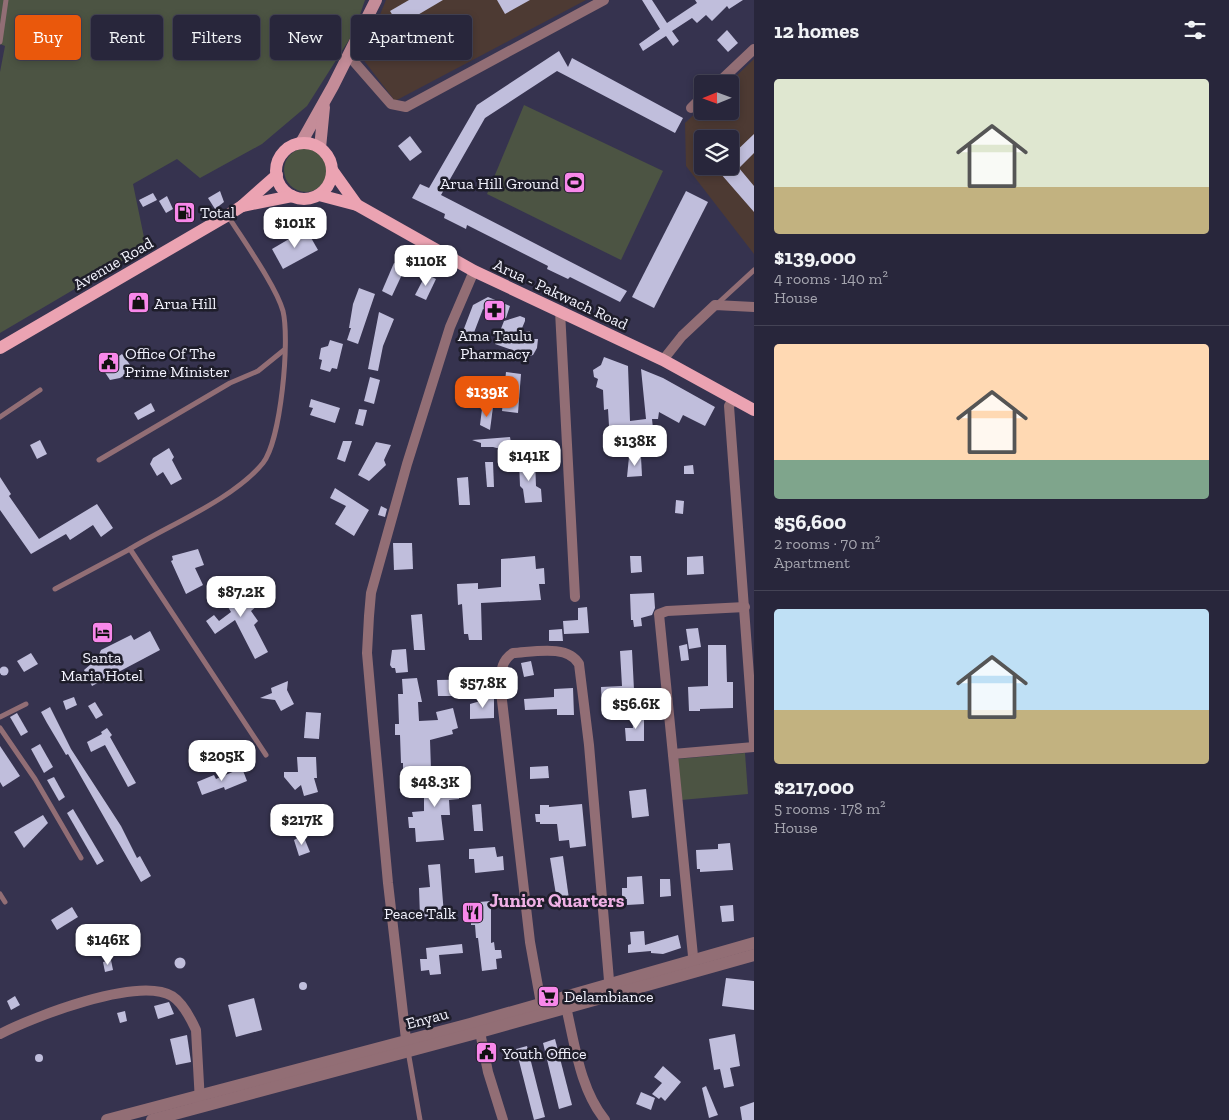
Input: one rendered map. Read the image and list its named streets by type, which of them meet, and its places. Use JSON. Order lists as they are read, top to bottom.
{
  "streets": {
    "main road": ["Avenue Road", "Arua - Pakwach Road"],
    "street": ["Enyau"]
  },
  "crossings": [
    ["Avenue Road", "Arua - Pakwach Road"]
  ],
  "districts": ["Junior Quarters"],
  "places": {
    "sports": ["Arua Hill Ground"],
    "fuel station": ["Total"],
    "shop": ["Arua Hill"],
    "pharmacy": ["Ama Taulu Pharmacy"],
    "public building": ["Office Of The Prime Minister", "Youth Office"],
    "hotel": ["Santa Maria Hotel"],
    "restaurant": ["Peace Talk"],
    "supermarket": ["Delambiance"]
  },
  "north": "left",
  "page": {
    "heading": "12 homes",
    "chip": [
      "Buy",
      "Rent",
      "Filters",
      "New",
      "Apartment"
    ],
    "list": [
      {
        "name": "$139,000",
        "note": "4 rooms · 140 m² · House"
      },
      {
        "name": "$56,600",
        "note": "2 rooms · 70 m² · Apartment"
      },
      {
        "name": "$217,000",
        "note": "5 rooms · 178 m² · House"
      }
    ],
    "price": [
      "$101K",
      "$110K",
      "$139K",
      "$138K",
      "$141K",
      "$87.2K",
      "$57.8K",
      "$56.6K",
      "$205K",
      "$48.3K",
      "$217K",
      "$146K"
    ]
  }
}
